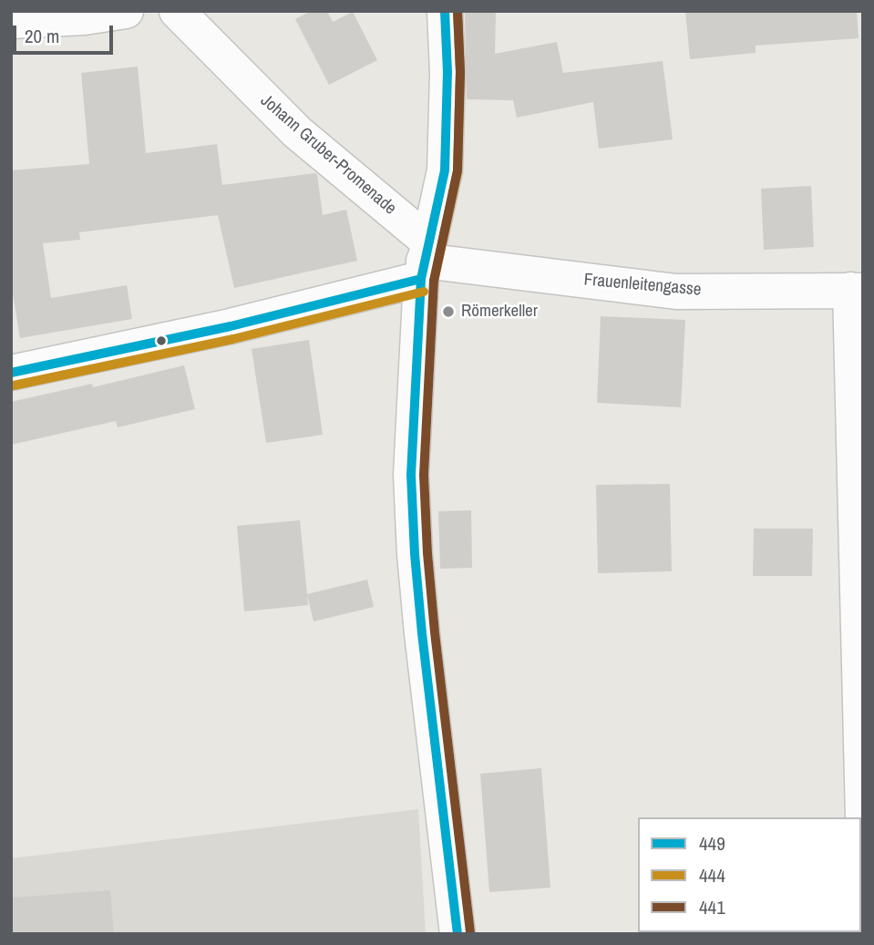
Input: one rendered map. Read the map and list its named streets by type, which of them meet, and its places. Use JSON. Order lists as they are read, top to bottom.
{
  "streets": {
    "street": ["Johann Gruber-Promenade", "Frauenleitengasse"]
  },
  "crossings": [
    ["Johann Gruber-Promenade", "Frauenleitengasse"]
  ],
  "places": ["Römerkeller"],
  "lines": ["transit line 449", "transit line 444", "transit line 441"],
  "legend": ["449", "444", "441"],
  "scale_bar": "20 m"
}
